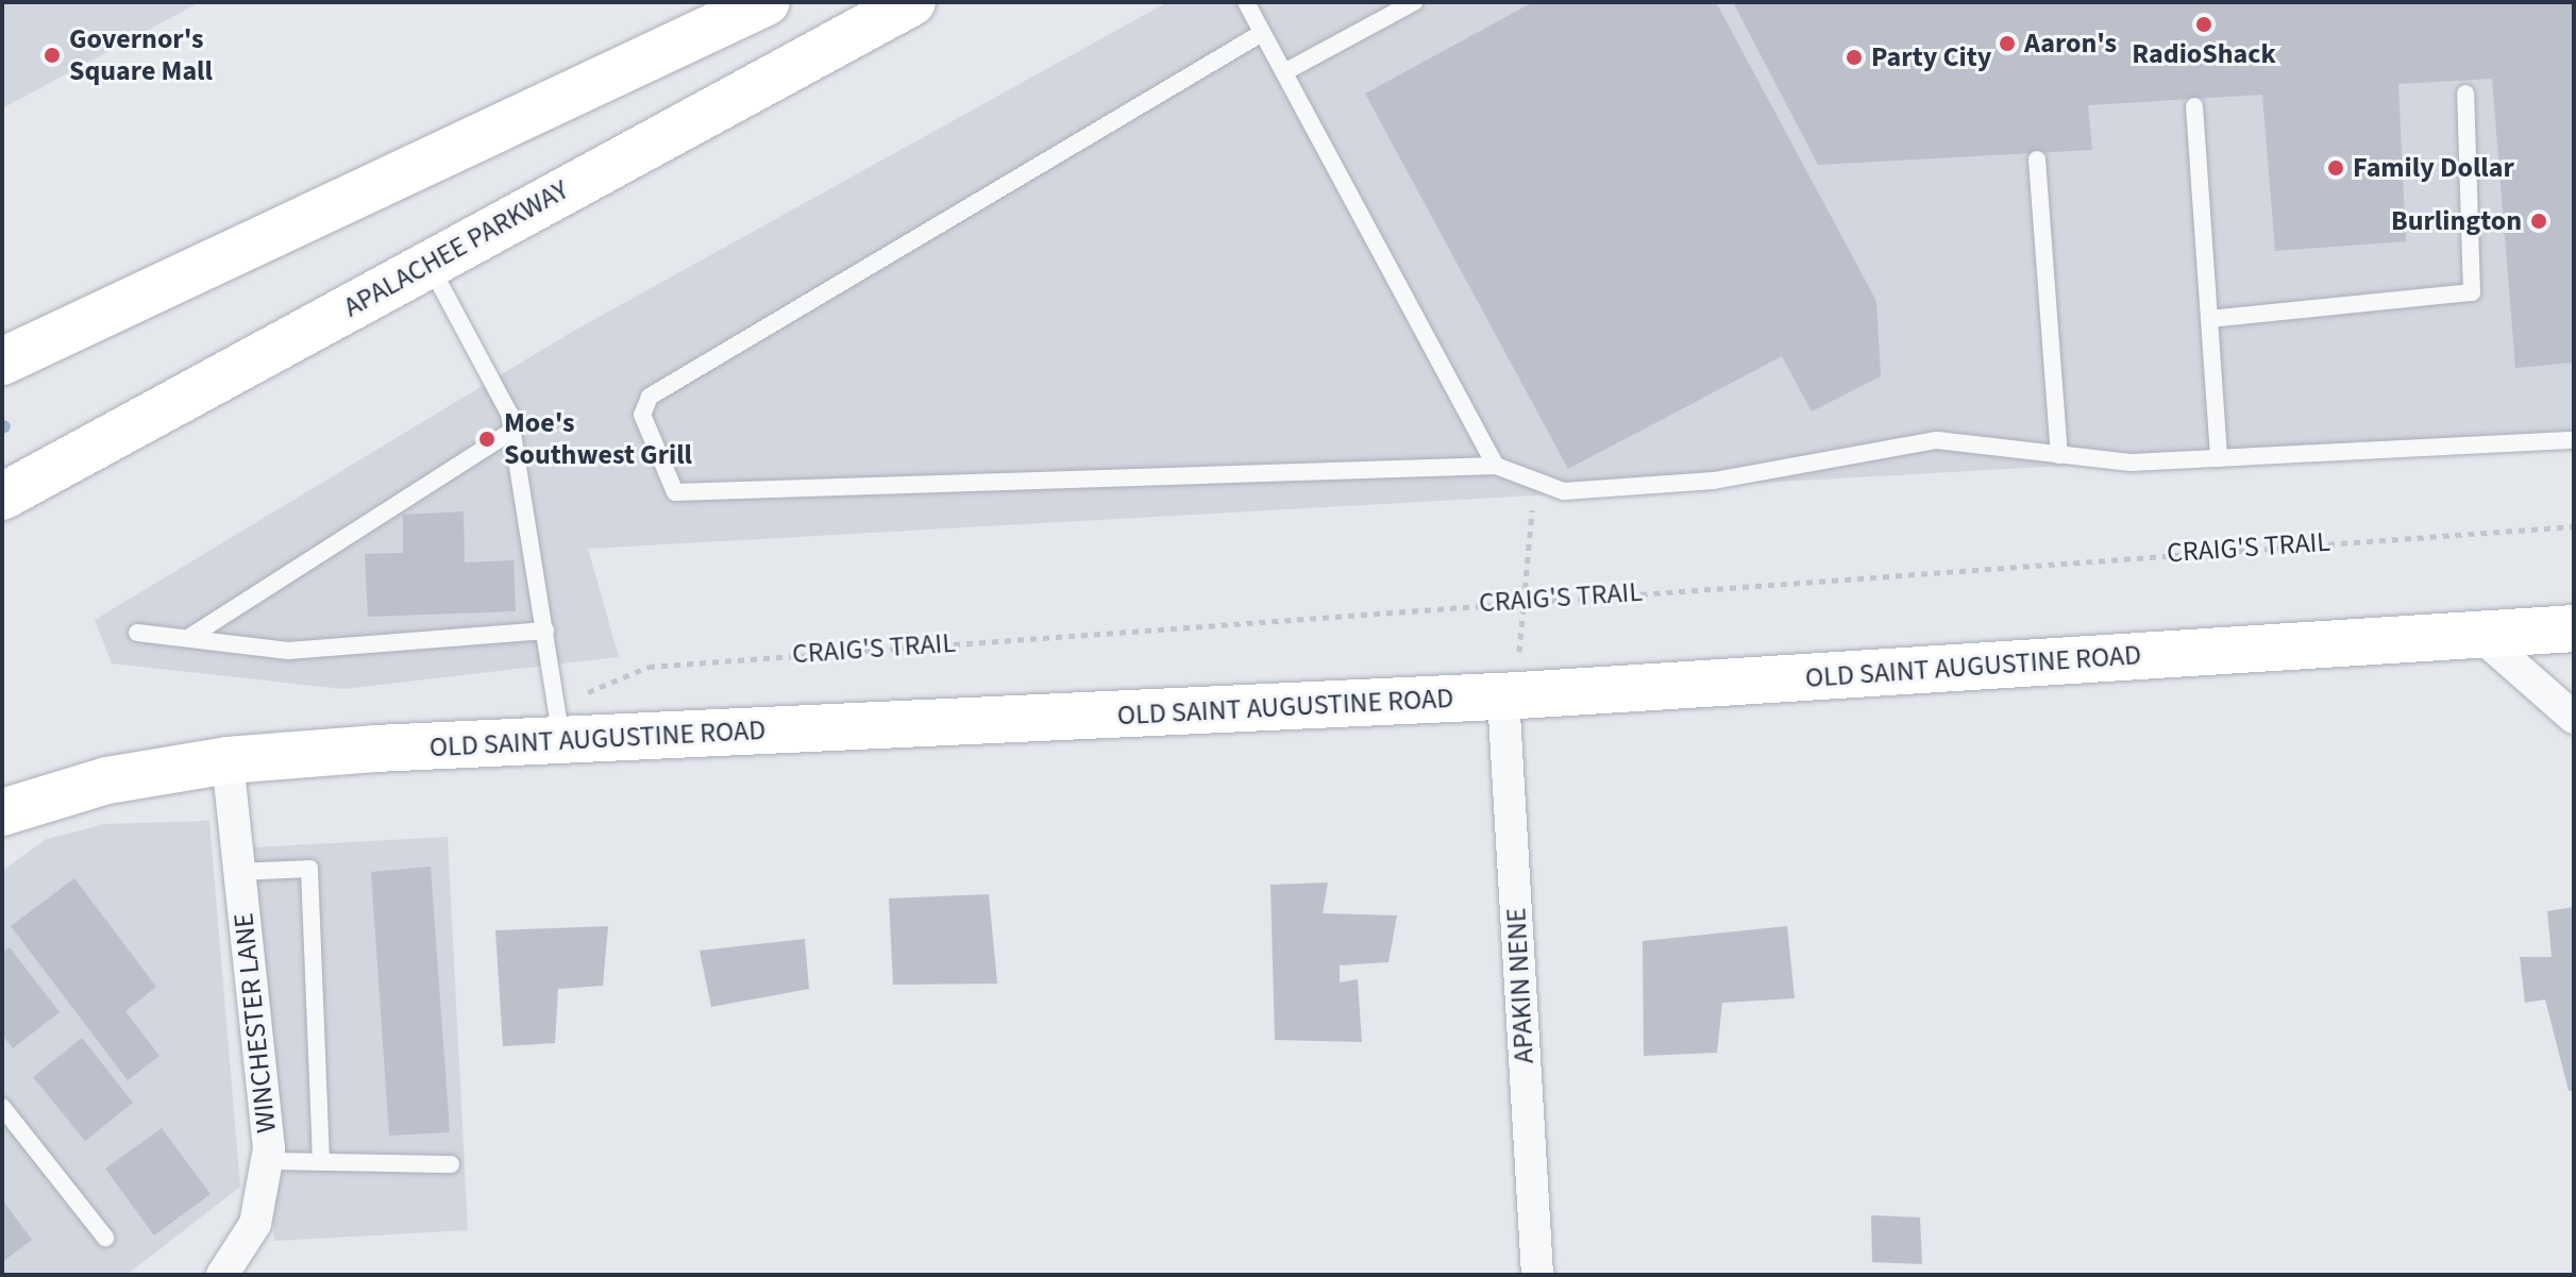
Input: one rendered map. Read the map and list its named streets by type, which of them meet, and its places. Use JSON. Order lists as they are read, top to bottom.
{
  "streets": {
    "street": [
      "APALACHEE PARKWAY",
      "OLD SAINT AUGUSTINE ROAD",
      "APAKIN NENE",
      "WINCHESTER LANE"
    ],
    "path": ["CRAIG'S TRAIL"]
  },
  "crossings": [
    ["CRAIG'S TRAIL", "OLD SAINT AUGUSTINE ROAD"],
    ["OLD SAINT AUGUSTINE ROAD", "APAKIN NENE"],
    ["OLD SAINT AUGUSTINE ROAD", "WINCHESTER LANE"]
  ],
  "places": [
    "RadioShack",
    "Aaron's",
    "Governor's Square Mall",
    "Party City",
    "Family Dollar",
    "Burlington",
    "Moe's Southwest Grill"
  ]
}
